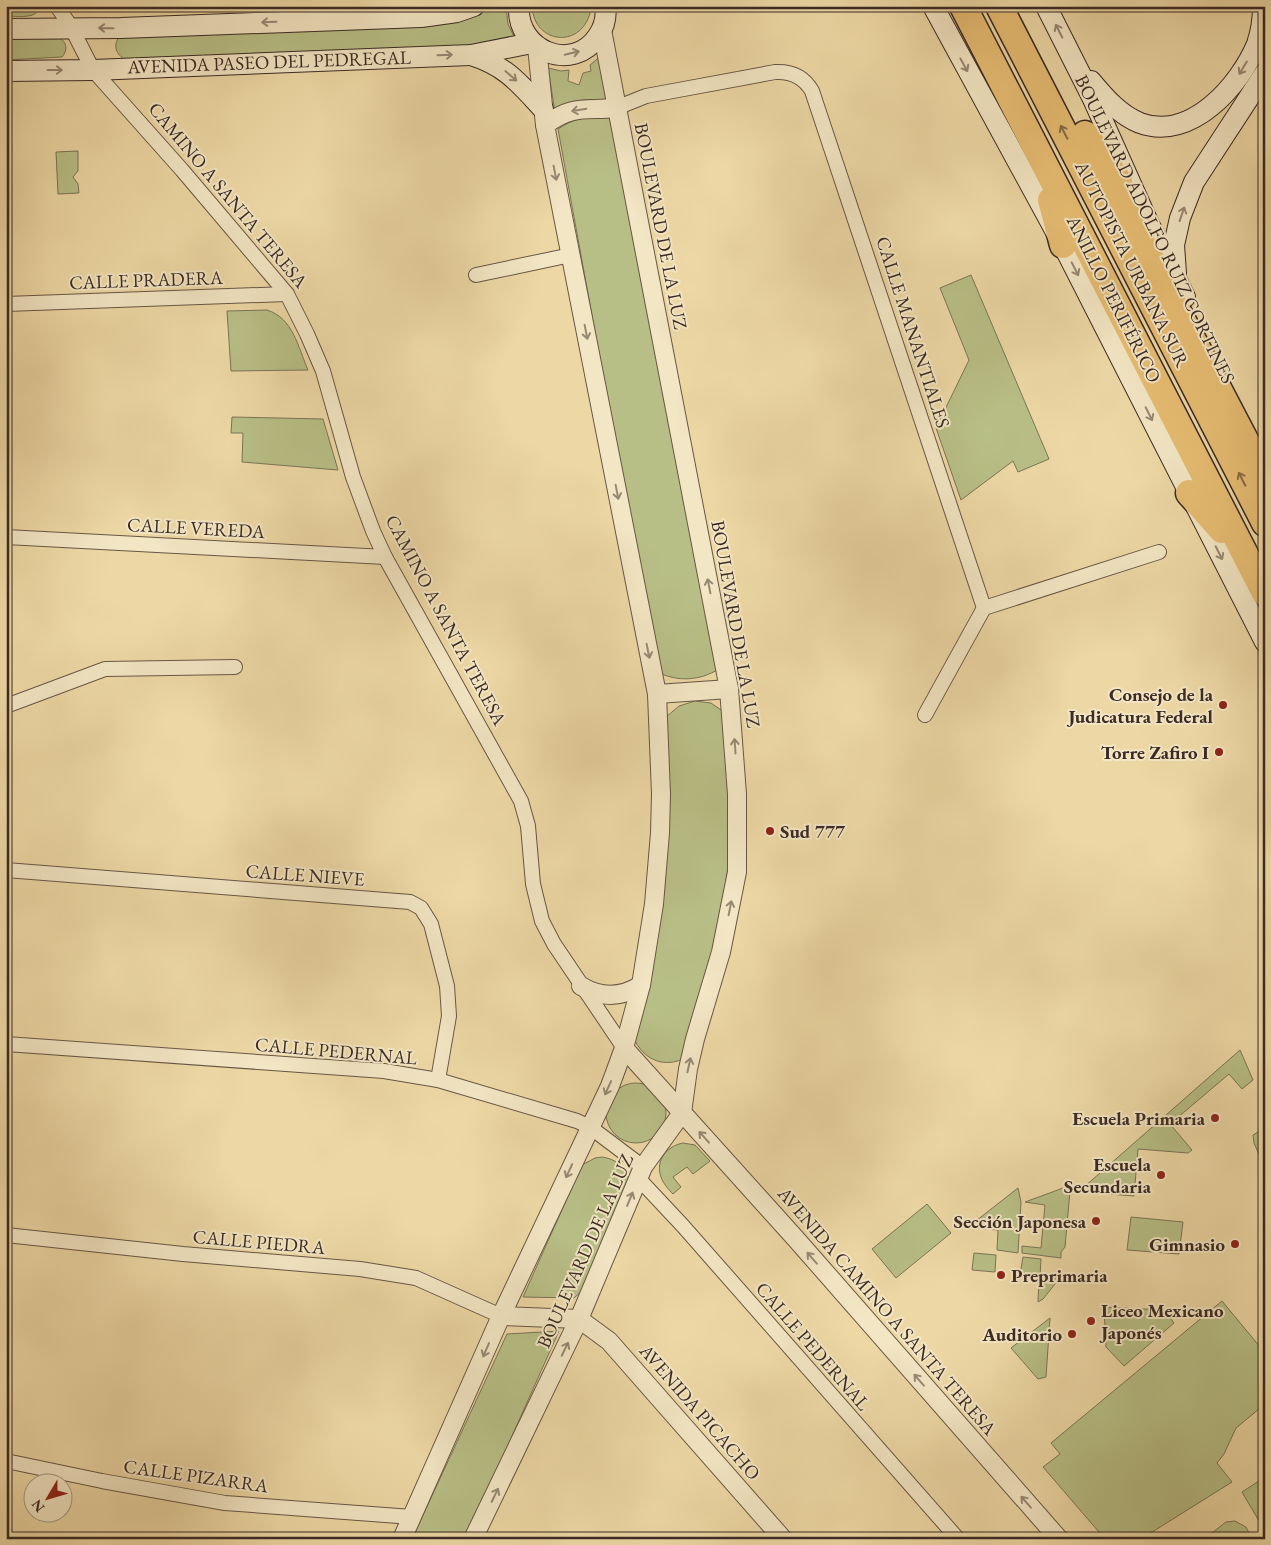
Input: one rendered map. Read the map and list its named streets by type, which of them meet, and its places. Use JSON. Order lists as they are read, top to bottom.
{
  "streets": {
    "highway": ["AUTOPISTA URBANA SUR", "ANILLO PERIFÉRICO"],
    "main road": ["AVENIDA PASEO DEL PEDREGAL", "BOULEVARD ADOLFO RUIZ CORTINES"],
    "street": [
      "CAMINO A SANTA TERESA",
      "BOULEVARD DE LA LUZ",
      "CALLE PRADERA",
      "CALLE MANANTIALES",
      "CALLE VEREDA",
      "CALLE NIEVE",
      "CALLE PEDERNAL",
      "CALLE PIEDRA",
      "AVENIDA CAMINO A SANTA TERESA",
      "AVENIDA PICACHO",
      "CALLE PIZARRA"
    ]
  },
  "crossings": [
    ["AVENIDA PASEO DEL PEDREGAL", "CAMINO A SANTA TERESA"],
    ["CAMINO A SANTA TERESA", "BOULEVARD DE LA LUZ"],
    ["CAMINO A SANTA TERESA", "CALLE PRADERA"],
    ["CAMINO A SANTA TERESA", "CALLE VEREDA"],
    ["CAMINO A SANTA TERESA", "AVENIDA CAMINO A SANTA TERESA"],
    ["BOULEVARD DE LA LUZ", "CALLE MANANTIALES"],
    ["BOULEVARD DE LA LUZ", "CALLE PEDERNAL"],
    ["BOULEVARD DE LA LUZ", "AVENIDA CAMINO A SANTA TERESA"],
    ["BOULEVARD DE LA LUZ", "AVENIDA PICACHO"],
    ["AUTOPISTA URBANA SUR", "ANILLO PERIFÉRICO"],
    ["CALLE NIEVE", "CALLE PEDERNAL"]
  ],
  "one_way": ["AVENIDA CAMINO A SANTA TERESA"],
  "places": [
    "Consejo de la Judicatura Federal",
    "Torre Zafiro I",
    "Sud 777",
    "Escuela Primaria",
    "Escuela Secundaria",
    "Sección Japonesa",
    "Gimnasio",
    "Preprimaria",
    "Liceo Mexicano Japonés",
    "Auditorio"
  ],
  "north": "bottom left"
}
